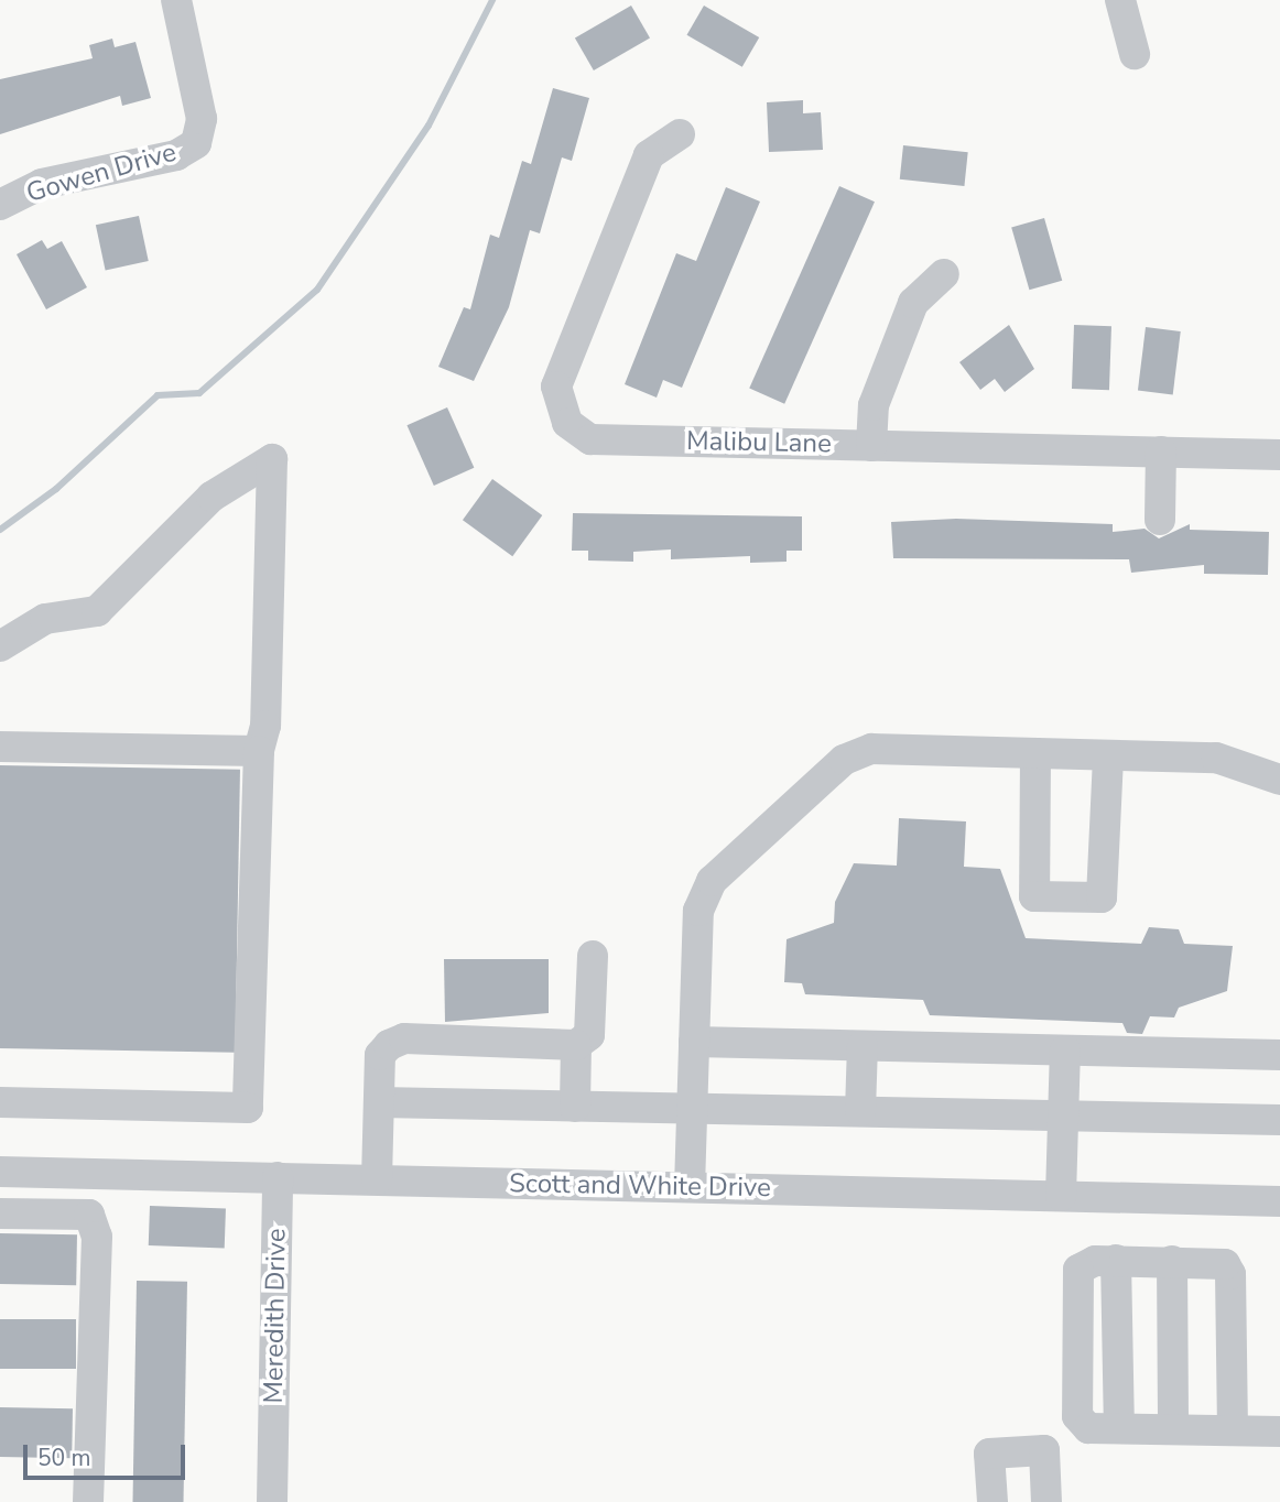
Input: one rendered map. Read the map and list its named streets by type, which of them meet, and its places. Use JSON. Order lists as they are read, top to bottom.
{
  "streets": {
    "street": [
      "Gowen Drive",
      "Malibu Lane",
      "Scott and White Drive",
      "Meredith Drive"
    ]
  },
  "crossings": [
    ["Scott and White Drive", "Meredith Drive"]
  ],
  "scale_bar": "50 m"
}
